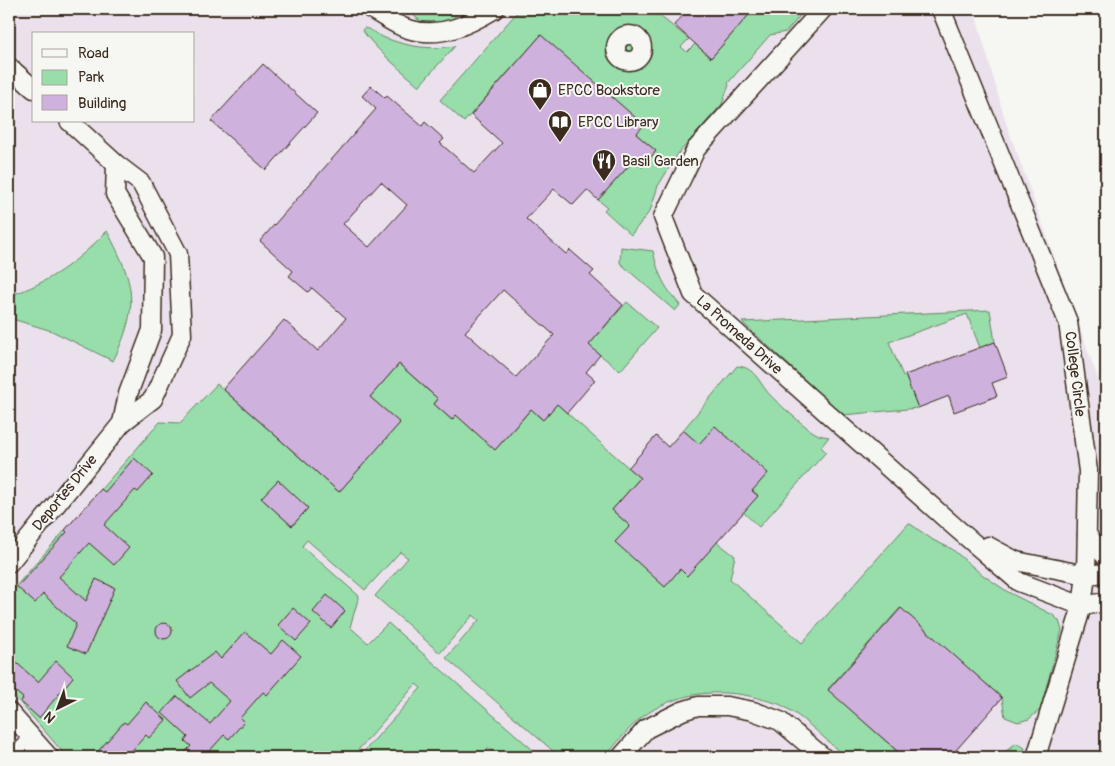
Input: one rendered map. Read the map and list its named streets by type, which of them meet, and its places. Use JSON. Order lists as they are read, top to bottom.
{
  "streets": {
    "street": ["La Promeda Drive", "College Circle", "Deportes Drive"]
  },
  "places": {
    "shop": ["EPCC Bookstore"],
    "library": ["EPCC Library"],
    "restaurant": ["Basil Garden"]
  },
  "legend": ["Road", "Park", "Building"],
  "north": "bottom left"
}
